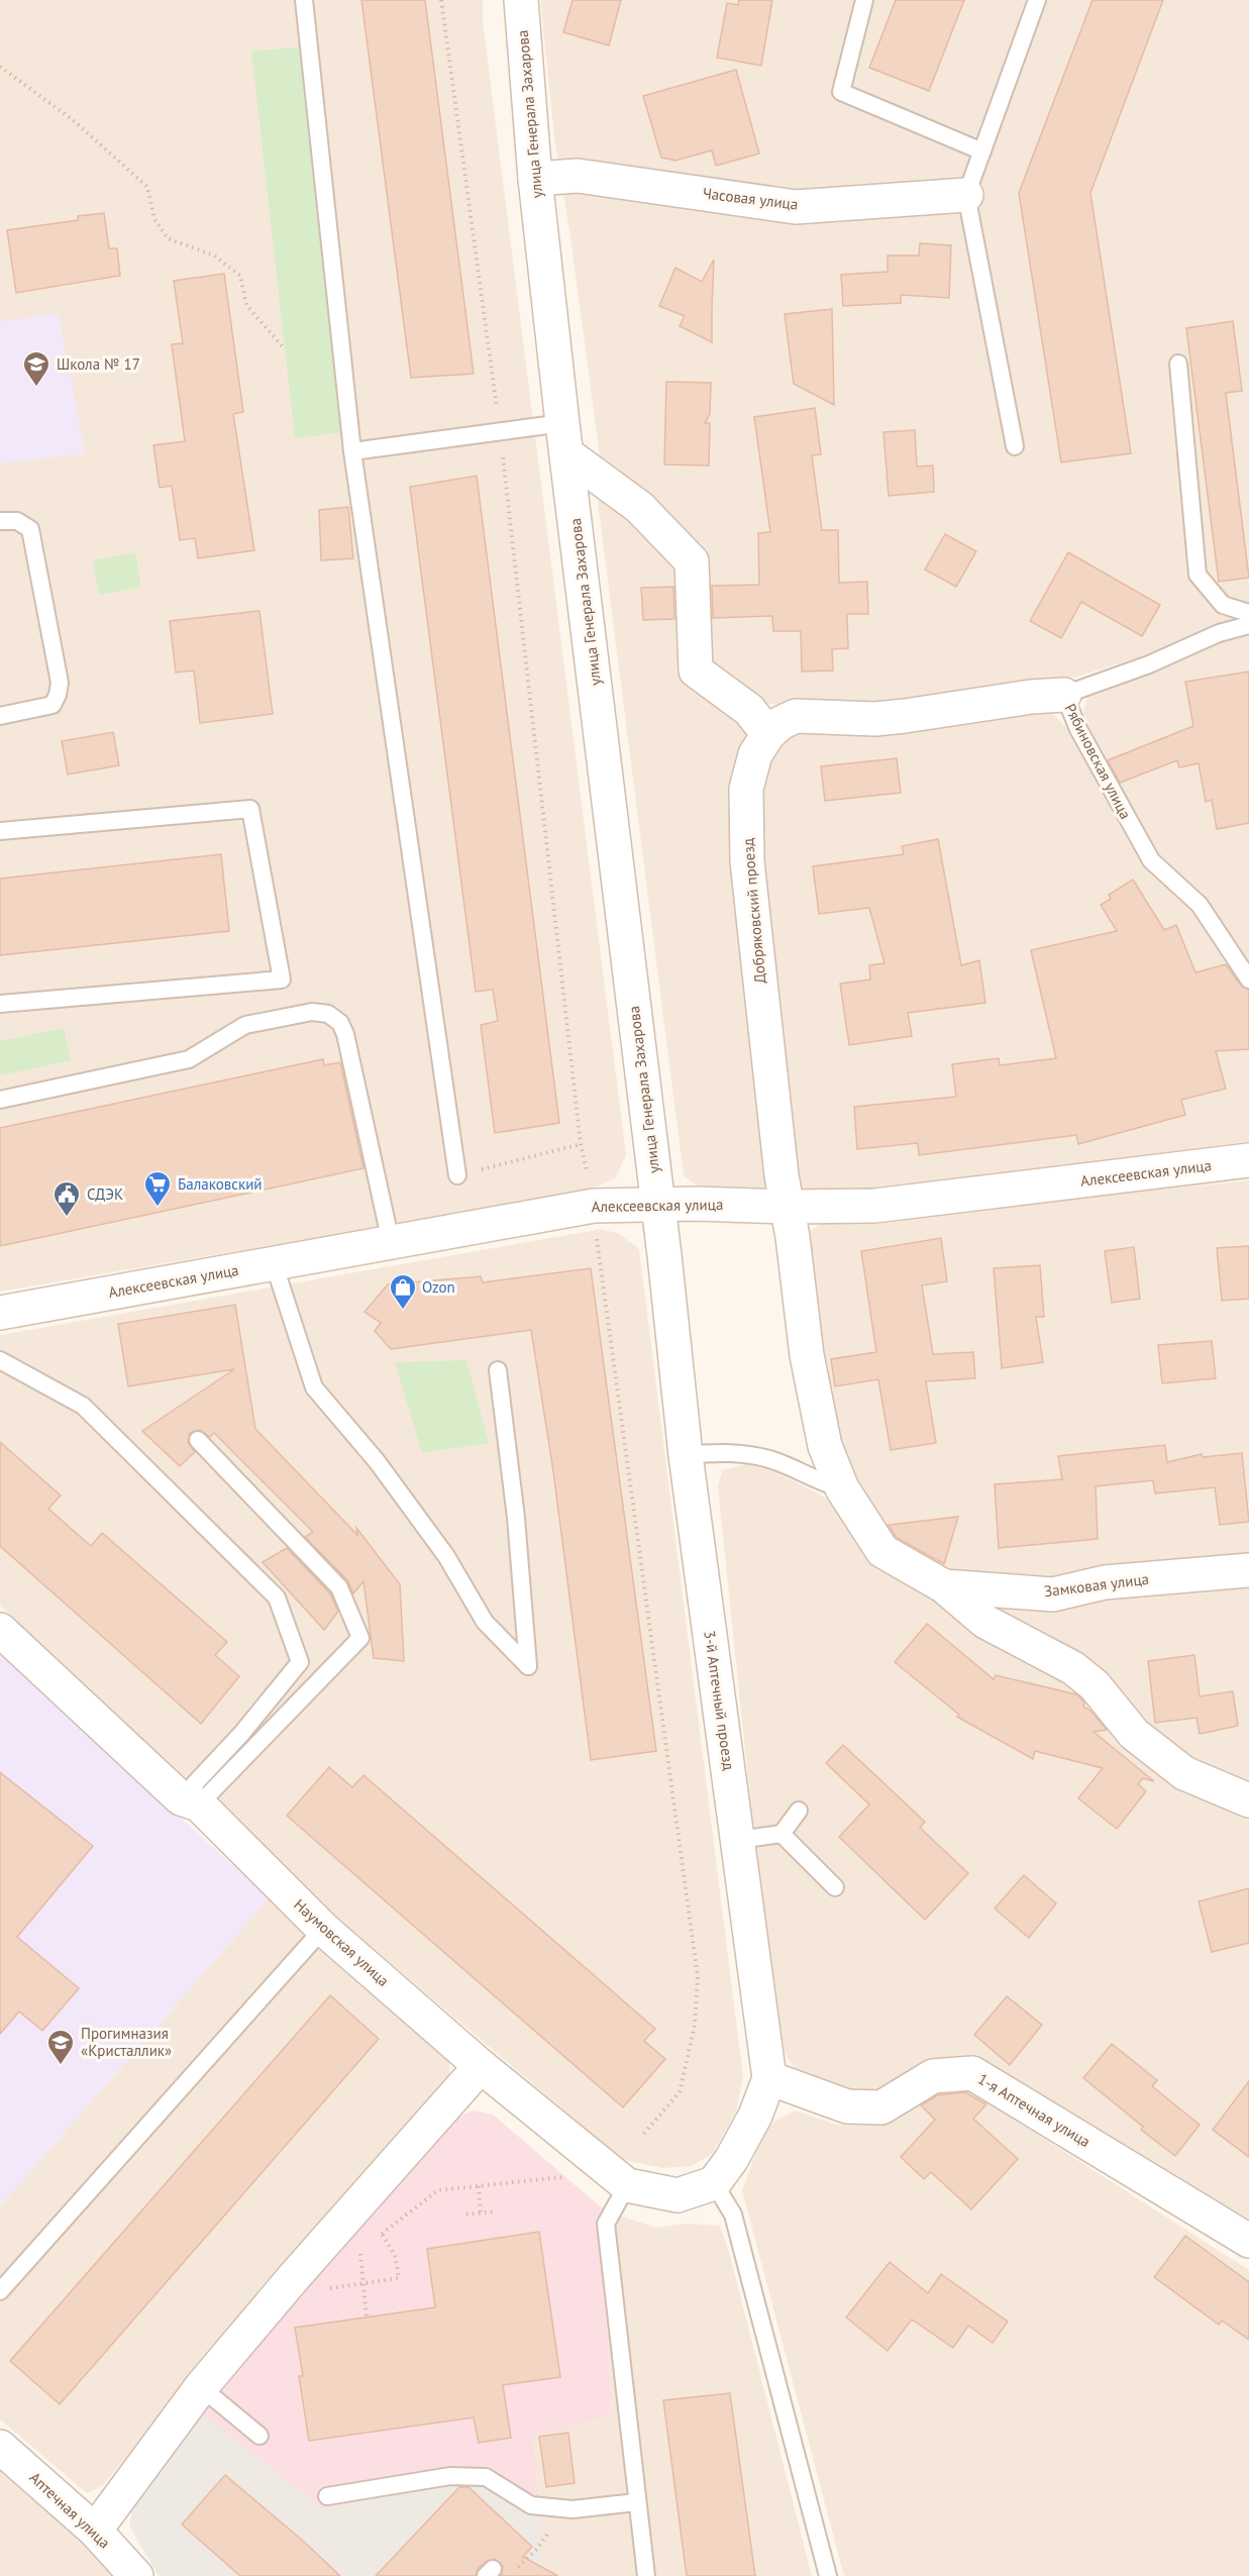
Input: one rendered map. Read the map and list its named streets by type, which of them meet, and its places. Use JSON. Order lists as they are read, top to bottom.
{
  "streets": {
    "street": [
      "улица Генерала Захарова",
      "Часовая улица",
      "Рябиновская улица",
      "Добряковский проезд",
      "Алексеевская улица",
      "Замковая улица",
      "3-й Аптечный проезд",
      "Наумовская улица",
      "1-я Аптечная улица",
      "Аптечная улица"
    ]
  },
  "crossings": [
    ["улица Генерала Захарова", "Часовая улица"],
    ["улица Генерала Захарова", "Алексеевская улица"],
    ["улица Генерала Захарова", "3-й Аптечный проезд"],
    ["Рябиновская улица", "Добряковский проезд"],
    ["Добряковский проезд", "Алексеевская улица"],
    ["Алексеевская улица", "3-й Аптечный проезд"],
    ["3-й Аптечный проезд", "Наумовская улица"],
    ["3-й Аптечный проезд", "1-я Аптечная улица"]
  ],
  "places": {
    "school or university": ["Школа № 17", "Прогимназия «Кристаллик»"],
    "supermarket": ["Балаковский"],
    "public building": ["СДЭК"],
    "shop": ["Ozon"]
  }
}
